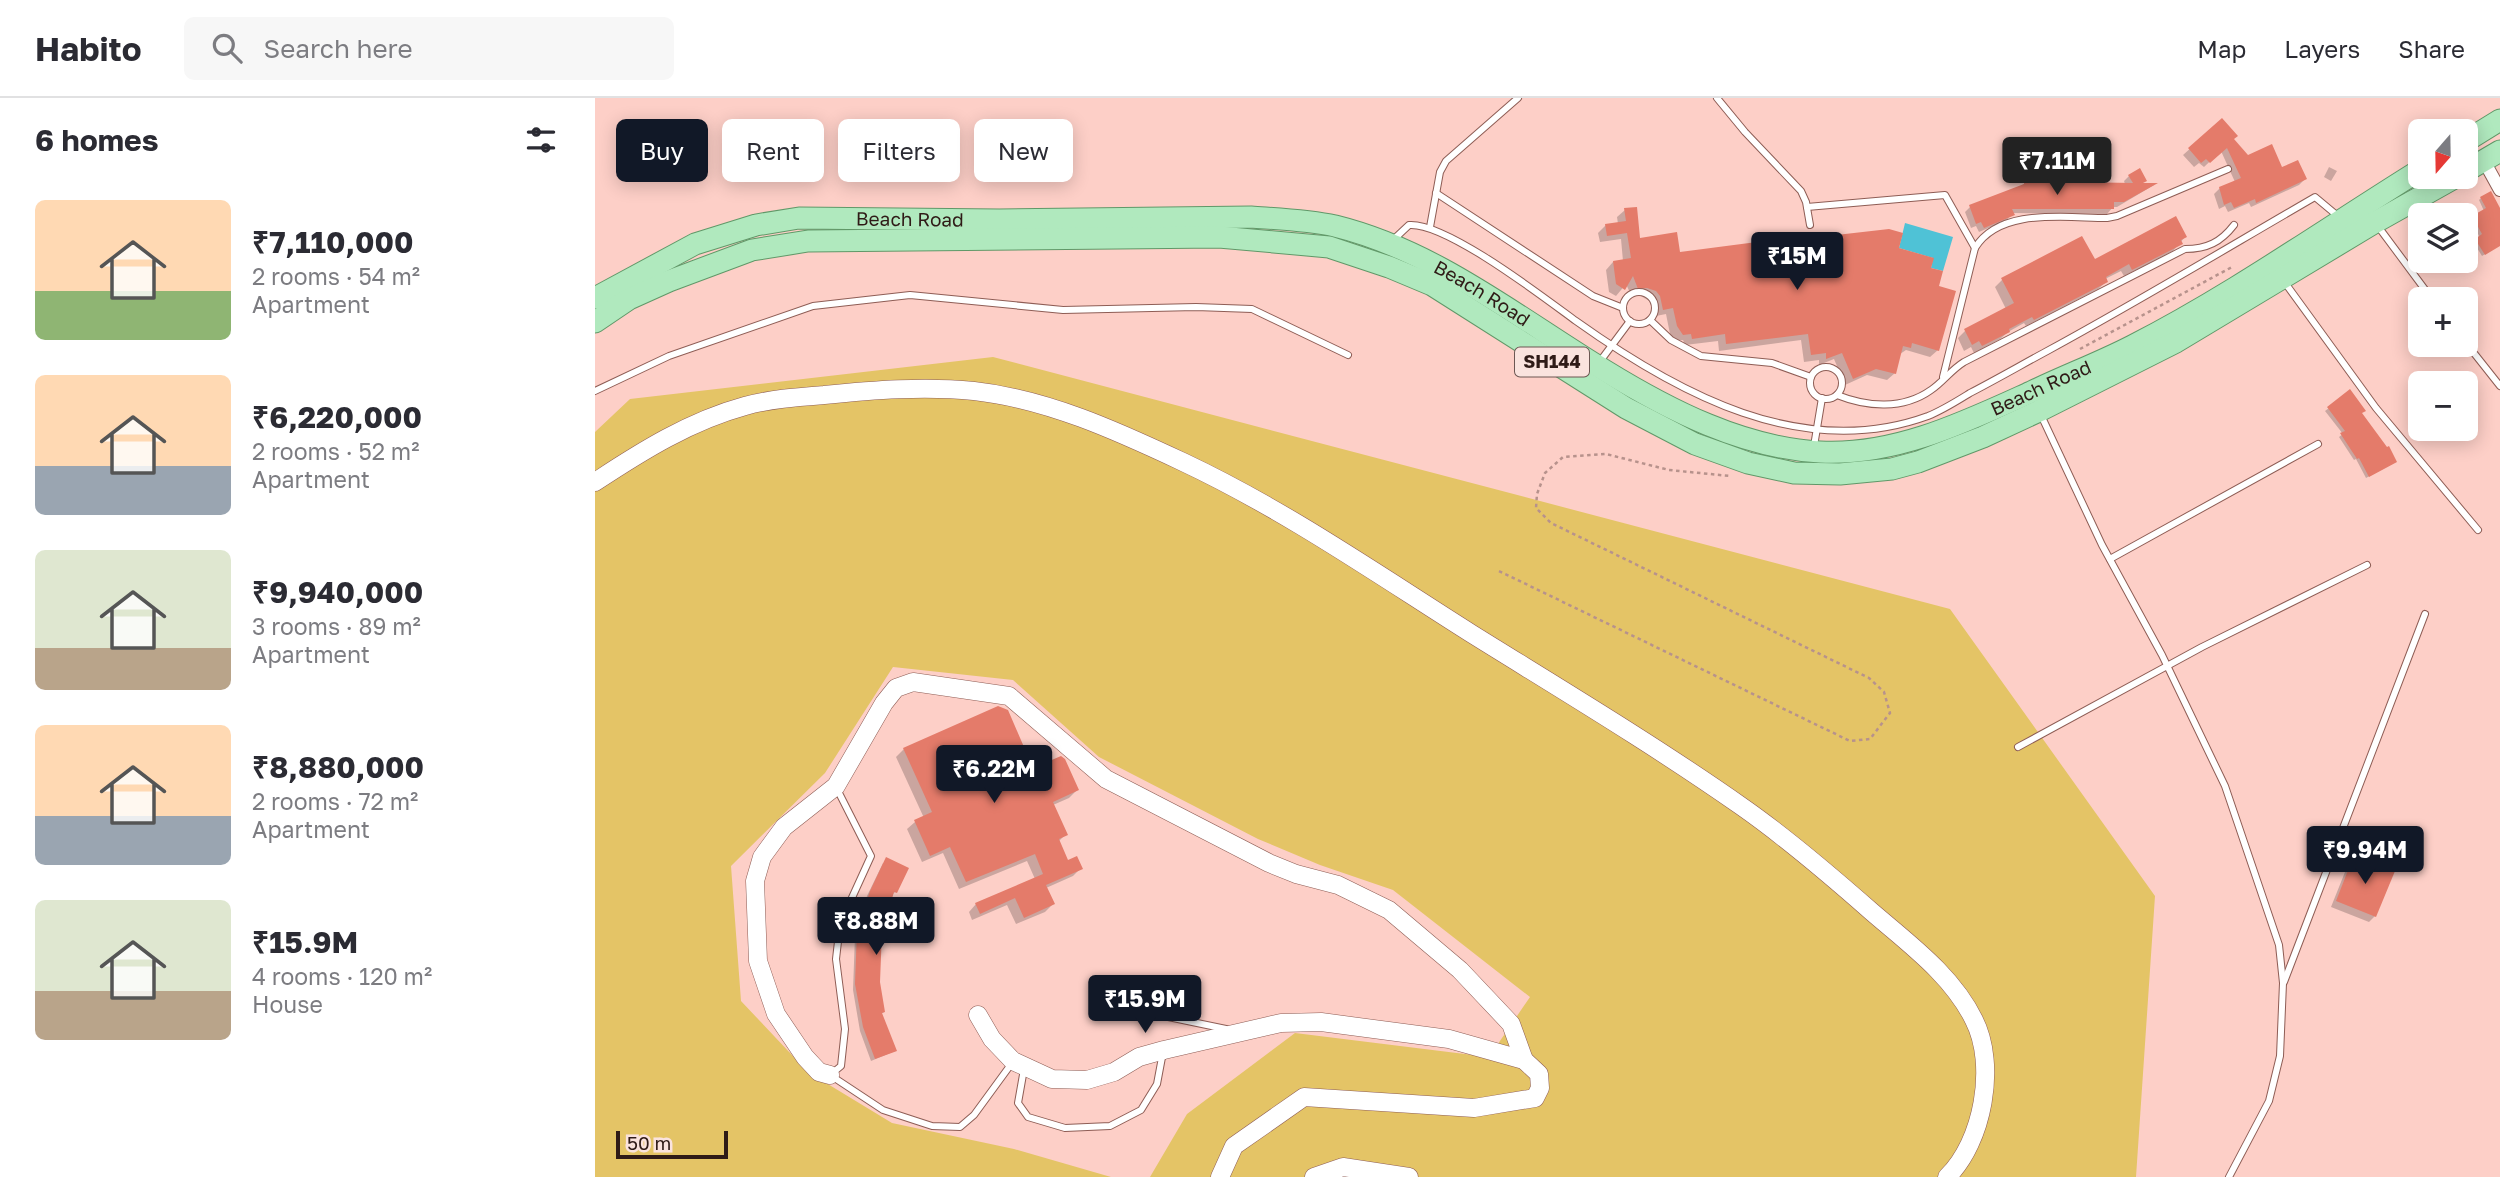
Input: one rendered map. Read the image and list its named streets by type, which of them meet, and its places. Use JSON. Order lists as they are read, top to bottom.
{
  "streets": {
    "main road": ["Beach Road", "SH144"]
  },
  "scale_bar": "50 m",
  "north": "bottom",
  "page": {
    "header": "Habito",
    "search": "Search here",
    "nav": ["Map", "Layers", "Share"],
    "heading": "6 homes",
    "map_buttons": ["+", "−"],
    "chip": [
      "Buy",
      "Rent",
      "Filters",
      "New"
    ],
    "price": [
      "₹7.11M",
      "₹15M",
      "₹6.22M",
      "₹9.94M",
      "₹8.88M",
      "₹15.9M"
    ],
    "list": [
      {
        "name": "₹7,110,000",
        "note": "2 rooms · 54 m² · Apartment"
      },
      {
        "name": "₹6,220,000",
        "note": "2 rooms · 52 m² · Apartment"
      },
      {
        "name": "₹9,940,000",
        "note": "3 rooms · 89 m² · Apartment"
      },
      {
        "name": "₹8,880,000",
        "note": "2 rooms · 72 m² · Apartment"
      },
      {
        "name": "₹15.9M",
        "note": "4 rooms · 120 m² · House"
      }
    ],
    "scale": "50 m"
  }
}
